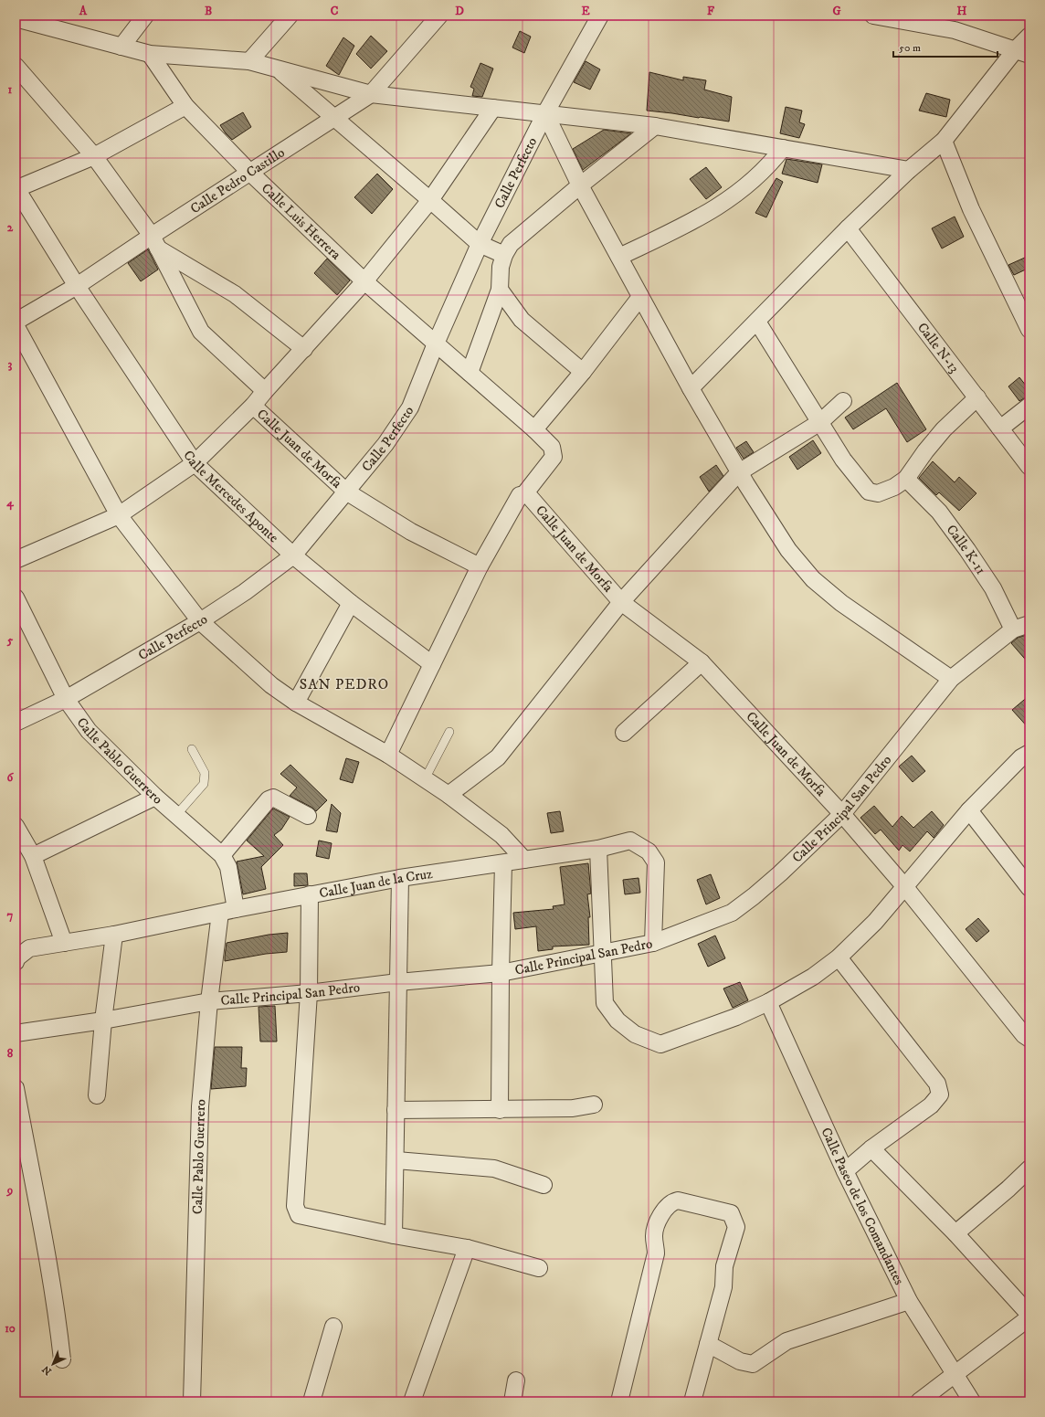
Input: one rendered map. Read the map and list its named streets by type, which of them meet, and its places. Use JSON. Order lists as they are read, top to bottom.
{
  "streets": {
    "street": [
      "Calle Perfecto",
      "Calle Pedro Castillo",
      "Calle Luis Herrera",
      "Calle N-13",
      "Calle Juan de Morfa",
      "Calle Mercedes Aponte",
      "Calle K-11",
      "Calle Pablo Guerrero",
      "Calle Principal San Pedro",
      "Calle Juan de la Cruz",
      "Calle Paseo de los Comandantes"
    ]
  },
  "crossings": [
    ["Calle Perfecto", "Calle Luis Herrera"],
    ["Calle Perfecto", "Calle Juan de Morfa"],
    ["Calle Perfecto", "Calle Mercedes Aponte"],
    ["Calle Perfecto", "Calle Pablo Guerrero"],
    ["Calle Pedro Castillo", "Calle Luis Herrera"],
    ["Calle Pedro Castillo", "Calle Mercedes Aponte"],
    ["Calle Luis Herrera", "Calle Juan de Morfa"],
    ["Calle Luis Herrera", "Calle Mercedes Aponte"],
    ["Calle Juan de Morfa", "Calle Principal San Pedro"],
    ["Calle K-11", "Calle Principal San Pedro"],
    ["Calle Pablo Guerrero", "Calle Principal San Pedro"],
    ["Calle Pablo Guerrero", "Calle Juan de la Cruz"],
    ["Calle Principal San Pedro", "Calle Juan de la Cruz"]
  ],
  "districts": ["SAN PEDRO"],
  "scale_bar": "50 m",
  "north": "bottom left",
  "grid": {
    "columns": [
      "A",
      "B",
      "C",
      "D",
      "E",
      "F",
      "G",
      "H"
    ],
    "rows": [
      "1",
      "2",
      "3",
      "4",
      "5",
      "6",
      "7",
      "8",
      "9",
      "10"
    ]
  }
}
